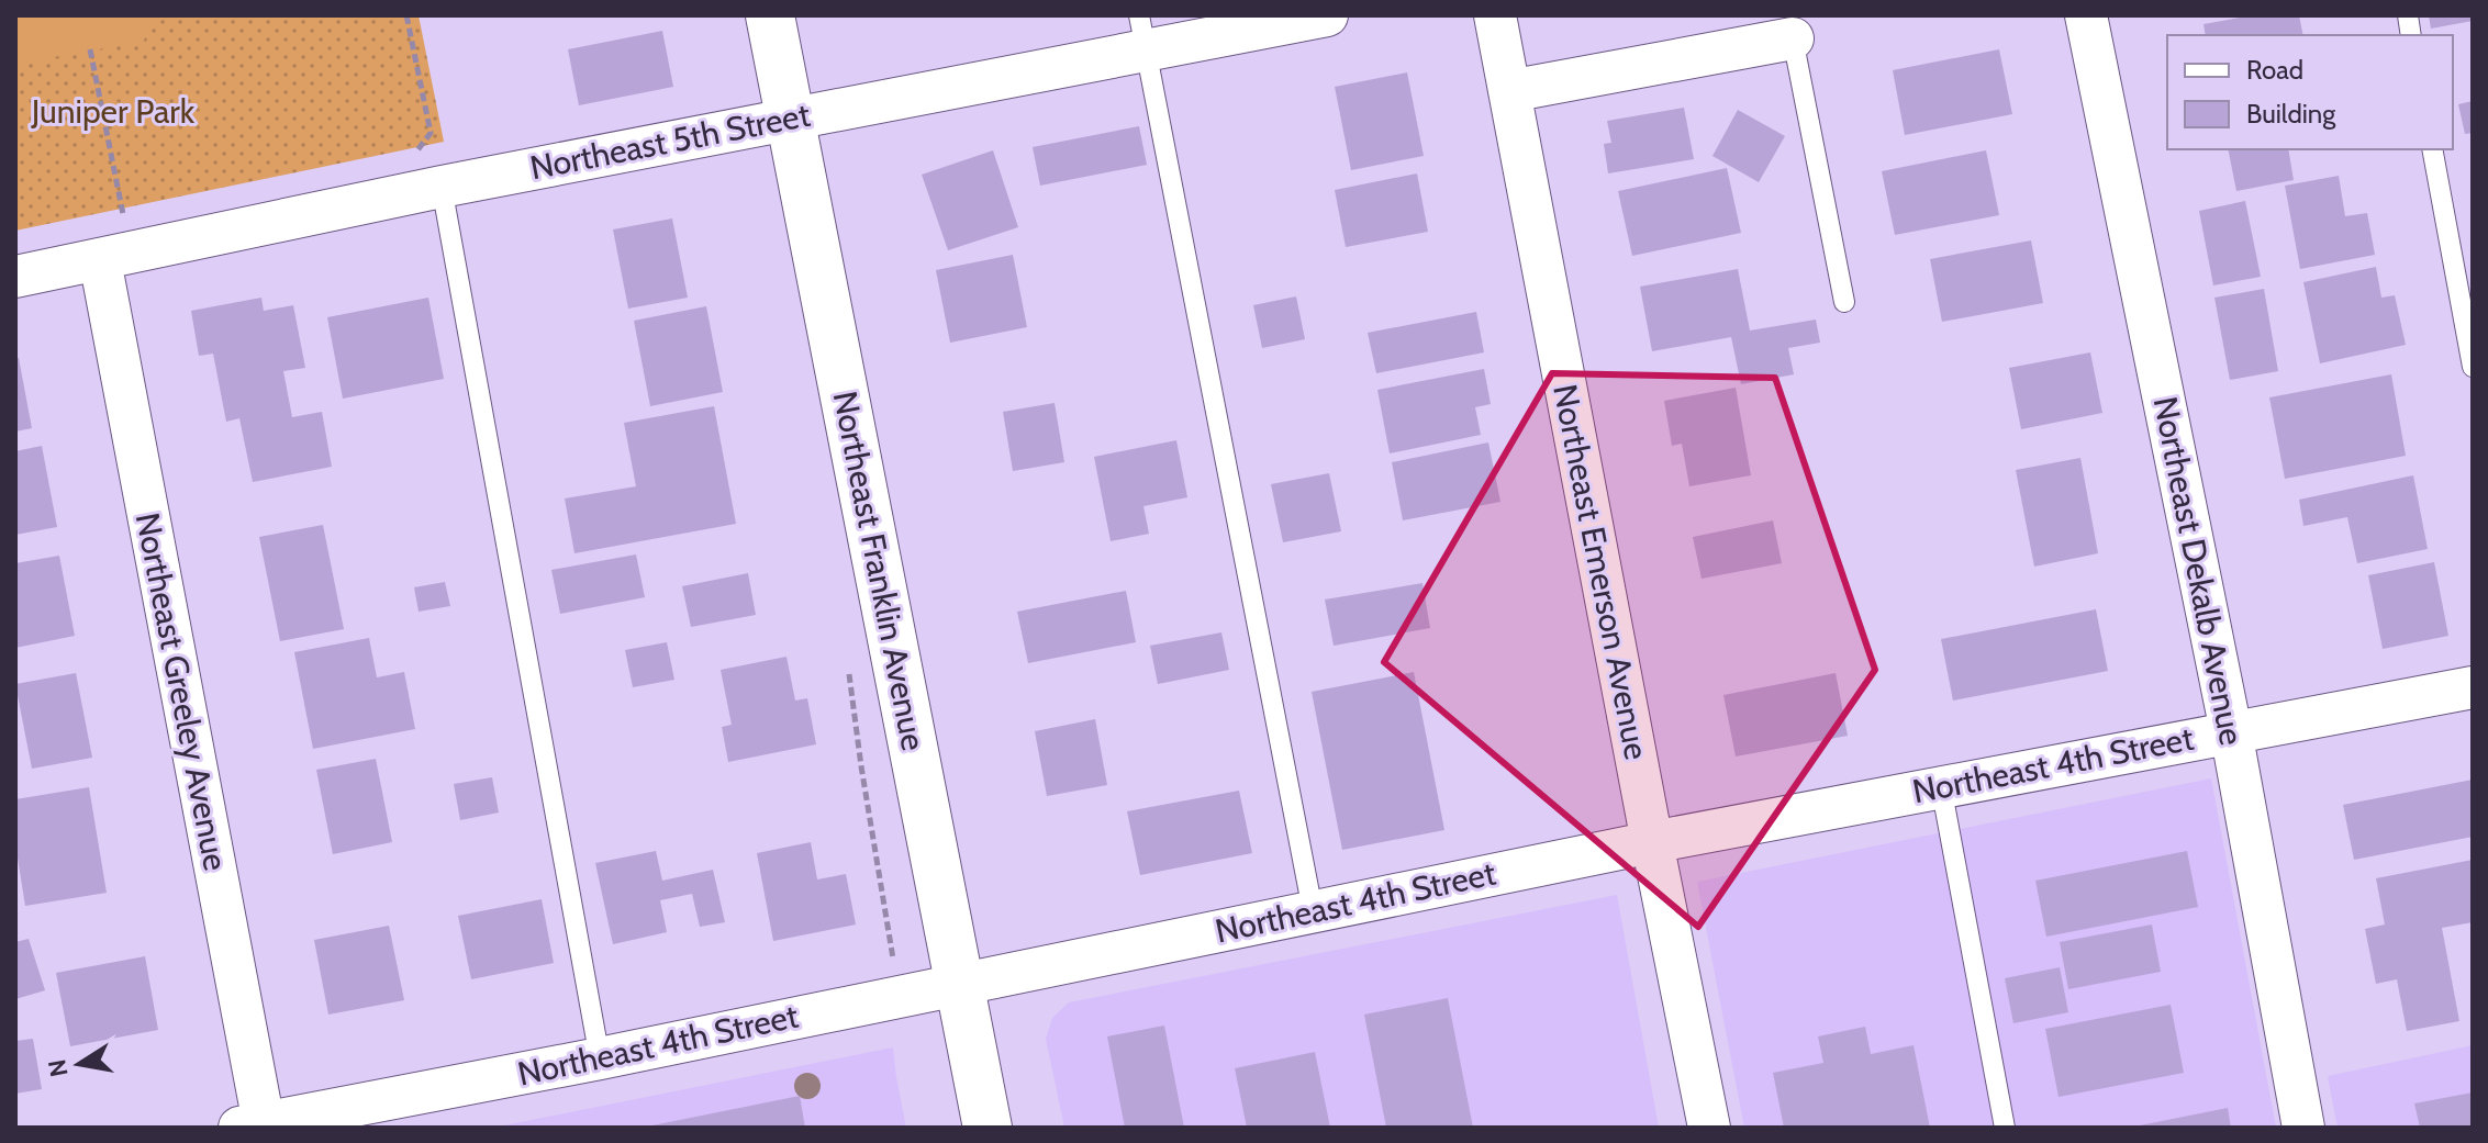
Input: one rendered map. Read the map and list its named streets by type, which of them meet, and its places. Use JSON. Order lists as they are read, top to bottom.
{
  "streets": {
    "street": [
      "Northeast 5th Street",
      "Northeast Franklin Avenue",
      "Northeast Dekalb Avenue",
      "Northeast Emerson Avenue",
      "Northeast Greeley Avenue",
      "Northeast 4th Street"
    ]
  },
  "crossings": [
    ["Northeast 5th Street", "Northeast Franklin Avenue"],
    ["Northeast 5th Street", "Northeast Greeley Avenue"],
    ["Northeast Franklin Avenue", "Northeast 4th Street"],
    ["Northeast Dekalb Avenue", "Northeast 4th Street"],
    ["Northeast Emerson Avenue", "Northeast 4th Street"],
    ["Northeast Greeley Avenue", "Northeast 4th Street"]
  ],
  "parks": ["Juniper Park"],
  "legend": ["Road", "Building"],
  "north": "left"
}
